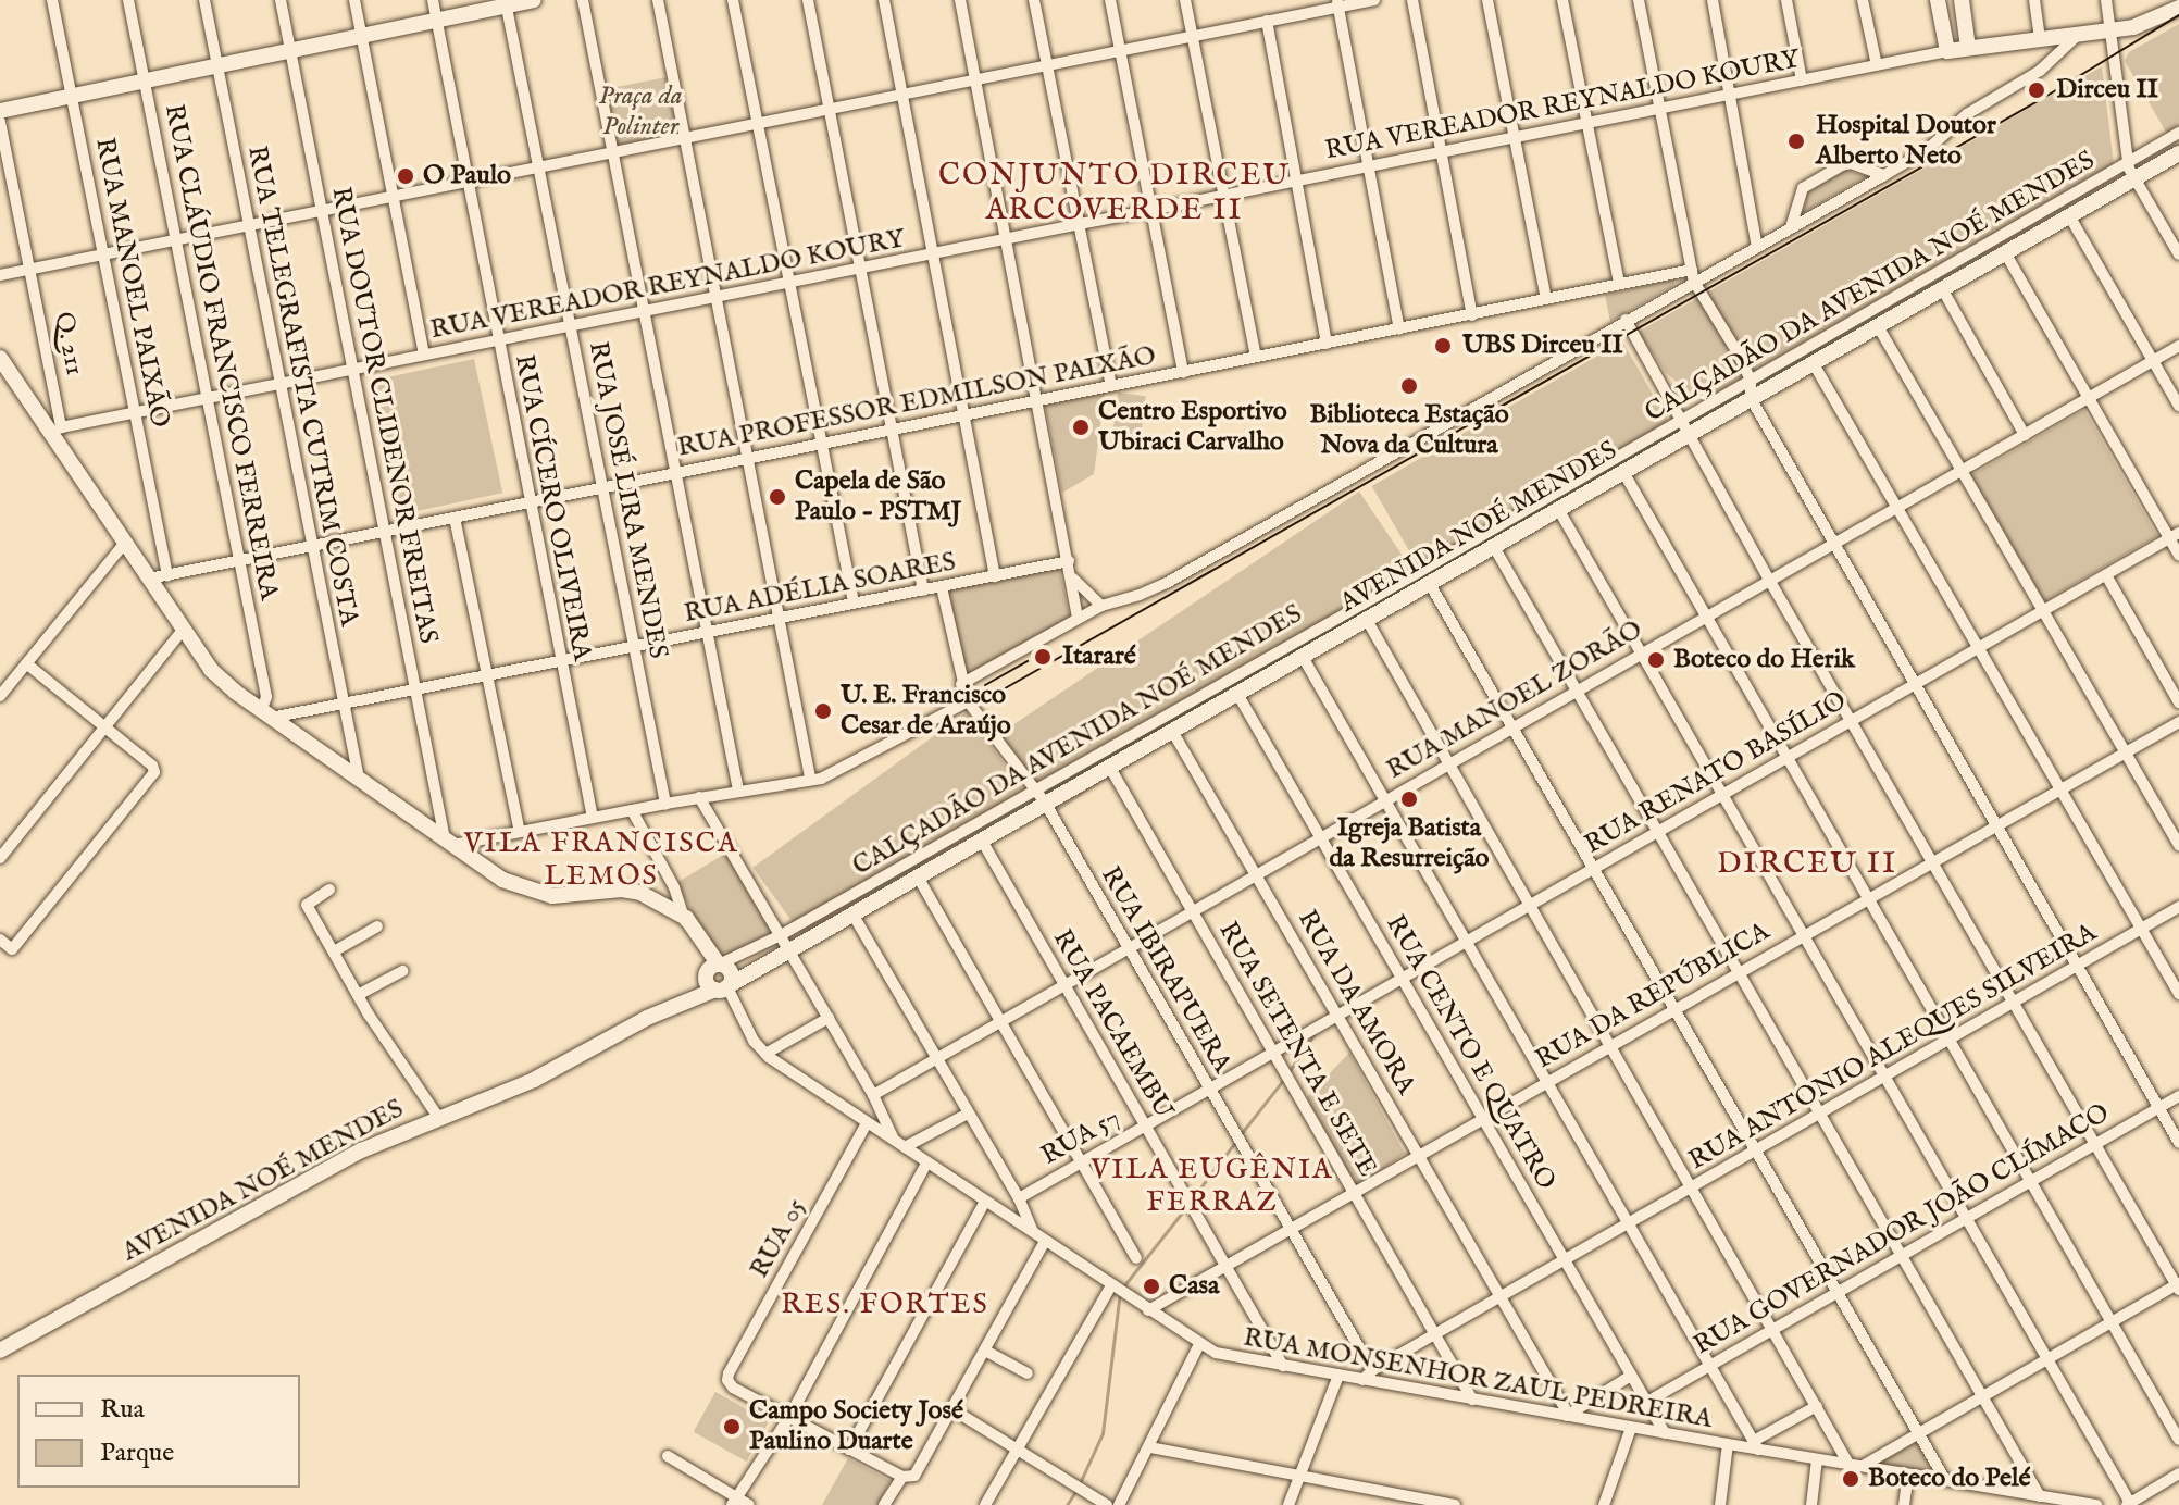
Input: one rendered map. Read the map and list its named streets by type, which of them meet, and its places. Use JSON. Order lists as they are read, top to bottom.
{
  "streets": {
    "street": [
      "RUA VEREADOR REYNALDO KOURY",
      "RUA MANOEL PAIXÃO",
      "CALÇADÃO DA AVENIDA NOÉ MENDES",
      "Q. 211",
      "RUA CLÁUDIO FRANCISCO FERREIRA",
      "RUA TELEGRAFISTA CUTRIM COSTA",
      "RUA PROFESSOR EDMILSON PAIXÃO",
      "RUA DOUTOR CLIDENOR FREITAS",
      "RUA JOSÉ LIRA MENDES",
      "RUA CÍCERO OLIVEIRA",
      "AVENIDA NOÉ MENDES",
      "RUA ADÉLIA SOARES",
      "RUA MANOEL ZORÃO",
      "RUA RENATO BASÍLIO",
      "RUA IBIRAPUERA",
      "RUA DA REPÚBLICA",
      "RUA DA AMORA",
      "RUA PACAEMBU",
      "RUA ANTONIO ALEQUES SILVEIRA",
      "RUA SETENTA E SETE",
      "RUA CENTO E QUATRO",
      "RUA 57",
      "RUA GOVERNADOR JOÃO CLÍMACO",
      "RUA 05",
      "RUA MONSENHOR ZAUL PEDREIRA"
    ]
  },
  "crossings": [
    ["RUA VEREADOR REYNALDO KOURY", "RUA MANOEL PAIXÃO"],
    ["RUA VEREADOR REYNALDO KOURY", "Q. 211"],
    ["RUA VEREADOR REYNALDO KOURY", "RUA CLÁUDIO FRANCISCO FERREIRA"],
    ["RUA VEREADOR REYNALDO KOURY", "RUA TELEGRAFISTA CUTRIM COSTA"],
    ["RUA VEREADOR REYNALDO KOURY", "RUA DOUTOR CLIDENOR FREITAS"],
    ["RUA VEREADOR REYNALDO KOURY", "RUA JOSÉ LIRA MENDES"],
    ["RUA VEREADOR REYNALDO KOURY", "RUA CÍCERO OLIVEIRA"],
    ["RUA MANOEL PAIXÃO", "RUA PROFESSOR EDMILSON PAIXÃO"],
    ["CALÇADÃO DA AVENIDA NOÉ MENDES", "AVENIDA NOÉ MENDES"],
    ["CALÇADÃO DA AVENIDA NOÉ MENDES", "RUA IBIRAPUERA"],
    ["CALÇADÃO DA AVENIDA NOÉ MENDES", "RUA MONSENHOR ZAUL PEDREIRA"],
    ["RUA CLÁUDIO FRANCISCO FERREIRA", "RUA PROFESSOR EDMILSON PAIXÃO"],
    ["RUA CLÁUDIO FRANCISCO FERREIRA", "RUA ADÉLIA SOARES"],
    ["RUA TELEGRAFISTA CUTRIM COSTA", "RUA PROFESSOR EDMILSON PAIXÃO"],
    ["RUA TELEGRAFISTA CUTRIM COSTA", "RUA ADÉLIA SOARES"],
    ["RUA PROFESSOR EDMILSON PAIXÃO", "RUA DOUTOR CLIDENOR FREITAS"],
    ["RUA PROFESSOR EDMILSON PAIXÃO", "RUA JOSÉ LIRA MENDES"],
    ["RUA PROFESSOR EDMILSON PAIXÃO", "RUA CÍCERO OLIVEIRA"],
    ["RUA DOUTOR CLIDENOR FREITAS", "RUA ADÉLIA SOARES"],
    ["RUA JOSÉ LIRA MENDES", "RUA ADÉLIA SOARES"],
    ["RUA CÍCERO OLIVEIRA", "RUA ADÉLIA SOARES"],
    ["AVENIDA NOÉ MENDES", "RUA IBIRAPUERA"],
    ["AVENIDA NOÉ MENDES", "RUA DA AMORA"],
    ["AVENIDA NOÉ MENDES", "RUA PACAEMBU"],
    ["AVENIDA NOÉ MENDES", "RUA SETENTA E SETE"],
    ["AVENIDA NOÉ MENDES", "RUA CENTO E QUATRO"],
    ["AVENIDA NOÉ MENDES", "RUA MONSENHOR ZAUL PEDREIRA"],
    ["RUA ADÉLIA SOARES", "RUA IBIRAPUERA"],
    ["RUA MANOEL ZORÃO", "RUA IBIRAPUERA"],
    ["RUA MANOEL ZORÃO", "RUA DA AMORA"],
    ["RUA MANOEL ZORÃO", "RUA PACAEMBU"],
    ["RUA MANOEL ZORÃO", "RUA SETENTA E SETE"],
    ["RUA MANOEL ZORÃO", "RUA CENTO E QUATRO"],
    ["RUA RENATO BASÍLIO", "RUA DA AMORA"],
    ["RUA RENATO BASÍLIO", "RUA SETENTA E SETE"],
    ["RUA RENATO BASÍLIO", "RUA CENTO E QUATRO"],
    ["RUA RENATO BASÍLIO", "RUA 57"],
    ["RUA IBIRAPUERA", "RUA DA REPÚBLICA"],
    ["RUA IBIRAPUERA", "RUA 57"],
    ["RUA DA REPÚBLICA", "RUA DA AMORA"],
    ["RUA DA REPÚBLICA", "RUA PACAEMBU"],
    ["RUA DA REPÚBLICA", "RUA SETENTA E SETE"],
    ["RUA DA REPÚBLICA", "RUA CENTO E QUATRO"],
    ["RUA DA REPÚBLICA", "RUA MONSENHOR ZAUL PEDREIRA"],
    ["RUA DA AMORA", "RUA ANTONIO ALEQUES SILVEIRA"],
    ["RUA DA AMORA", "RUA MONSENHOR ZAUL PEDREIRA"],
    ["RUA PACAEMBU", "RUA 57"],
    ["RUA PACAEMBU", "RUA MONSENHOR ZAUL PEDREIRA"],
    ["RUA ANTONIO ALEQUES SILVEIRA", "RUA CENTO E QUATRO"],
    ["RUA SETENTA E SETE", "RUA 57"],
    ["RUA SETENTA E SETE", "RUA MONSENHOR ZAUL PEDREIRA"],
    ["RUA CENTO E QUATRO", "RUA GOVERNADOR JOÃO CLÍMACO"],
    ["RUA CENTO E QUATRO", "RUA MONSENHOR ZAUL PEDREIRA"],
    ["RUA 05", "RUA MONSENHOR ZAUL PEDREIRA"]
  ],
  "districts": [
    "CONJUNTO DIRCEU ARCOVERDE II",
    "VILA FRANCISCA LEMOS",
    "DIRCEU II",
    "VILA EUGÊNIA FERRAZ",
    "RES. FORTES"
  ],
  "parks": ["Praça da Polinter"],
  "places": [
    "Dirceu II",
    "Hospital Doutor Alberto Neto",
    "O Paulo",
    "UBS Dirceu II",
    "Biblioteca Estação Nova da Cultura",
    "Centro Esportivo Ubiraci Carvalho",
    "Capela de São Paulo - PSTMJ",
    "Itararé",
    "Boteco do Herik",
    "U. E. Francisco Cesar de Araújo",
    "Igreja Batista da Resurreição",
    "Casa",
    "Campo Society José Paulino Duarte",
    "Boteco do Pelé"
  ],
  "legend": ["Rua", "Parque"]
}
